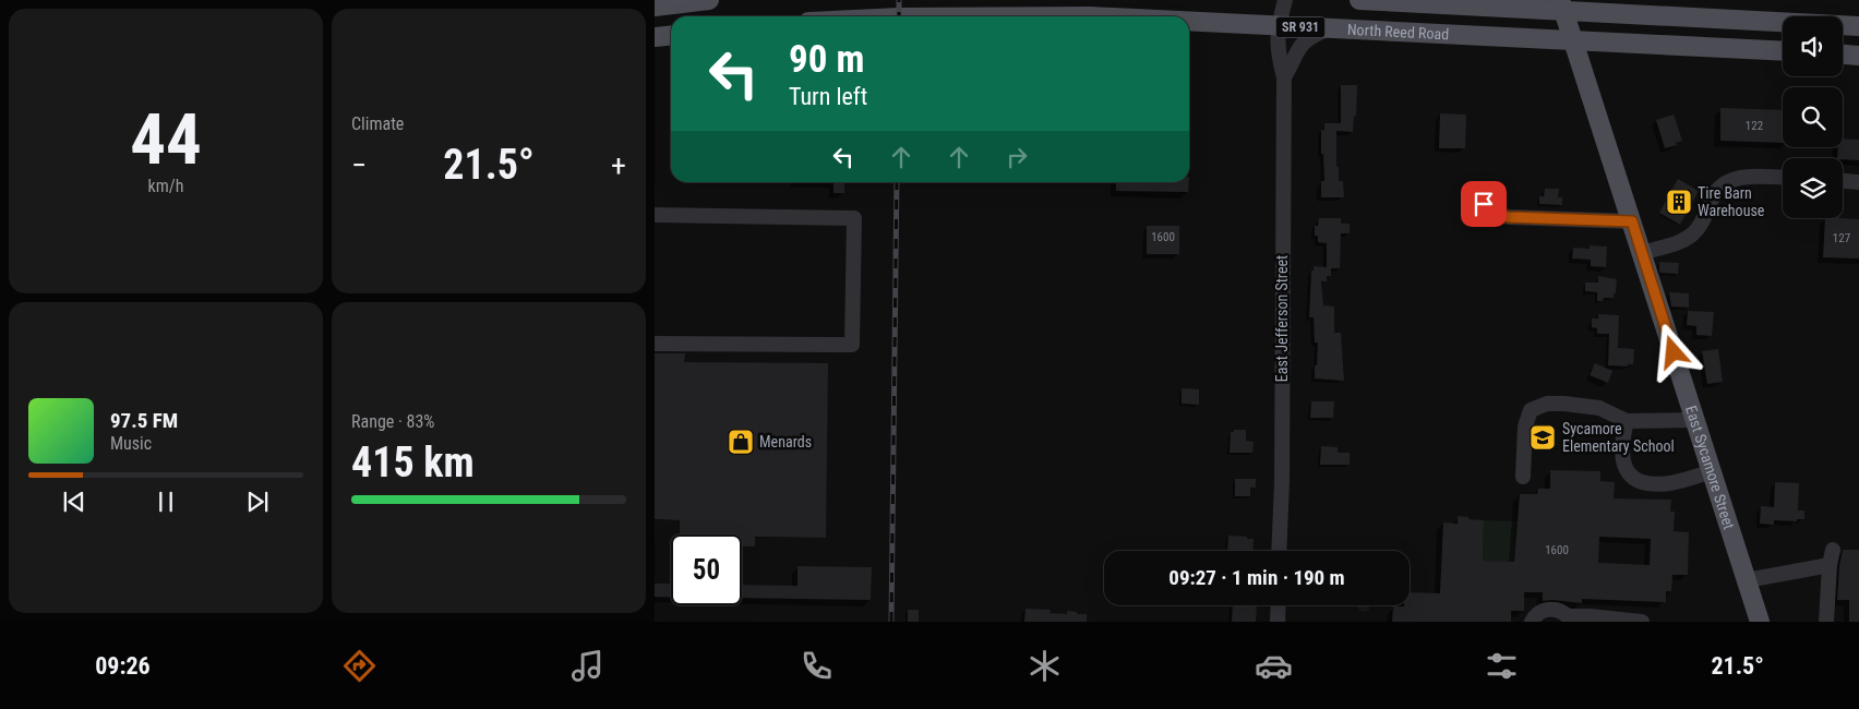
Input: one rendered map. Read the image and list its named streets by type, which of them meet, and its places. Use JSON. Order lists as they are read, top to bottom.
{
  "streets": {
    "main road": ["SR 931", "North Reed Road", "East Sycamore Street"],
    "street": ["East Jefferson Street"]
  },
  "crossings": [
    ["North Reed Road", "East Jefferson Street"],
    ["North Reed Road", "East Sycamore Street"]
  ],
  "places": {
    "building": ["Tire Barn Warehouse"],
    "school or university": ["Sycamore Elementary School"],
    "shop": ["Menards"]
  },
  "house_numbers": [
    "122",
    "1600",
    "127",
    "1600"
  ],
  "page": {
    "tile": [
      ["44", "km/h"],
      "Climate",
      ["Range · 83%", "415 km"]
    ],
    "turn": ["90 m", "Turn left"],
    "heat": ["−", "21.5°", "+"],
    "song": ["97.5 FM", "Music"],
    "limit": "50",
    "trip": "09:27 · 1 min · 190 m",
    "tabs": ["09:26", "21.5°"]
  }
}
